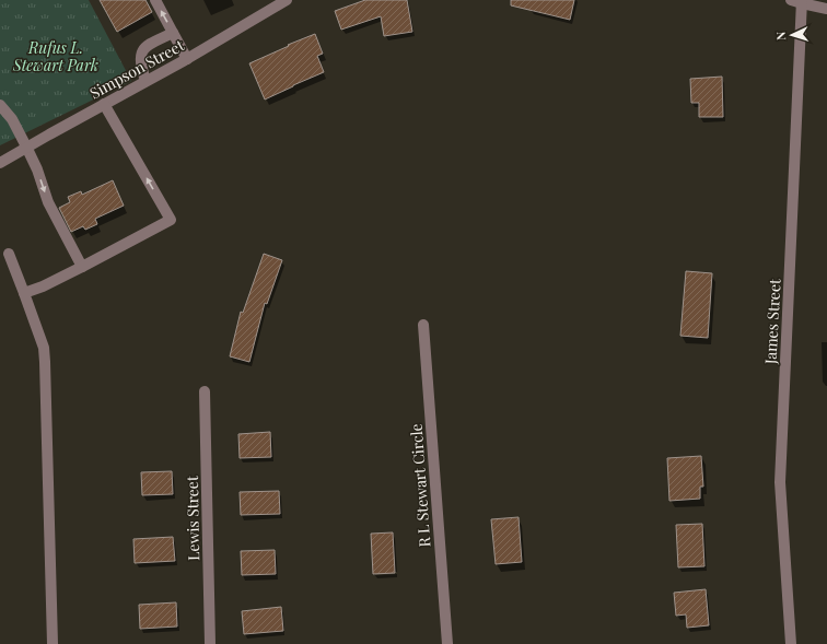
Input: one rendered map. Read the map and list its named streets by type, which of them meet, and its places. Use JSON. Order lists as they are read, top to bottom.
{
  "streets": {
    "street": [
      "Simpson Street",
      "James Street",
      "R L Stewart Circle",
      "Lewis Street"
    ]
  },
  "parks": ["Rufus L. Stewart Park"],
  "north": "left"
}
